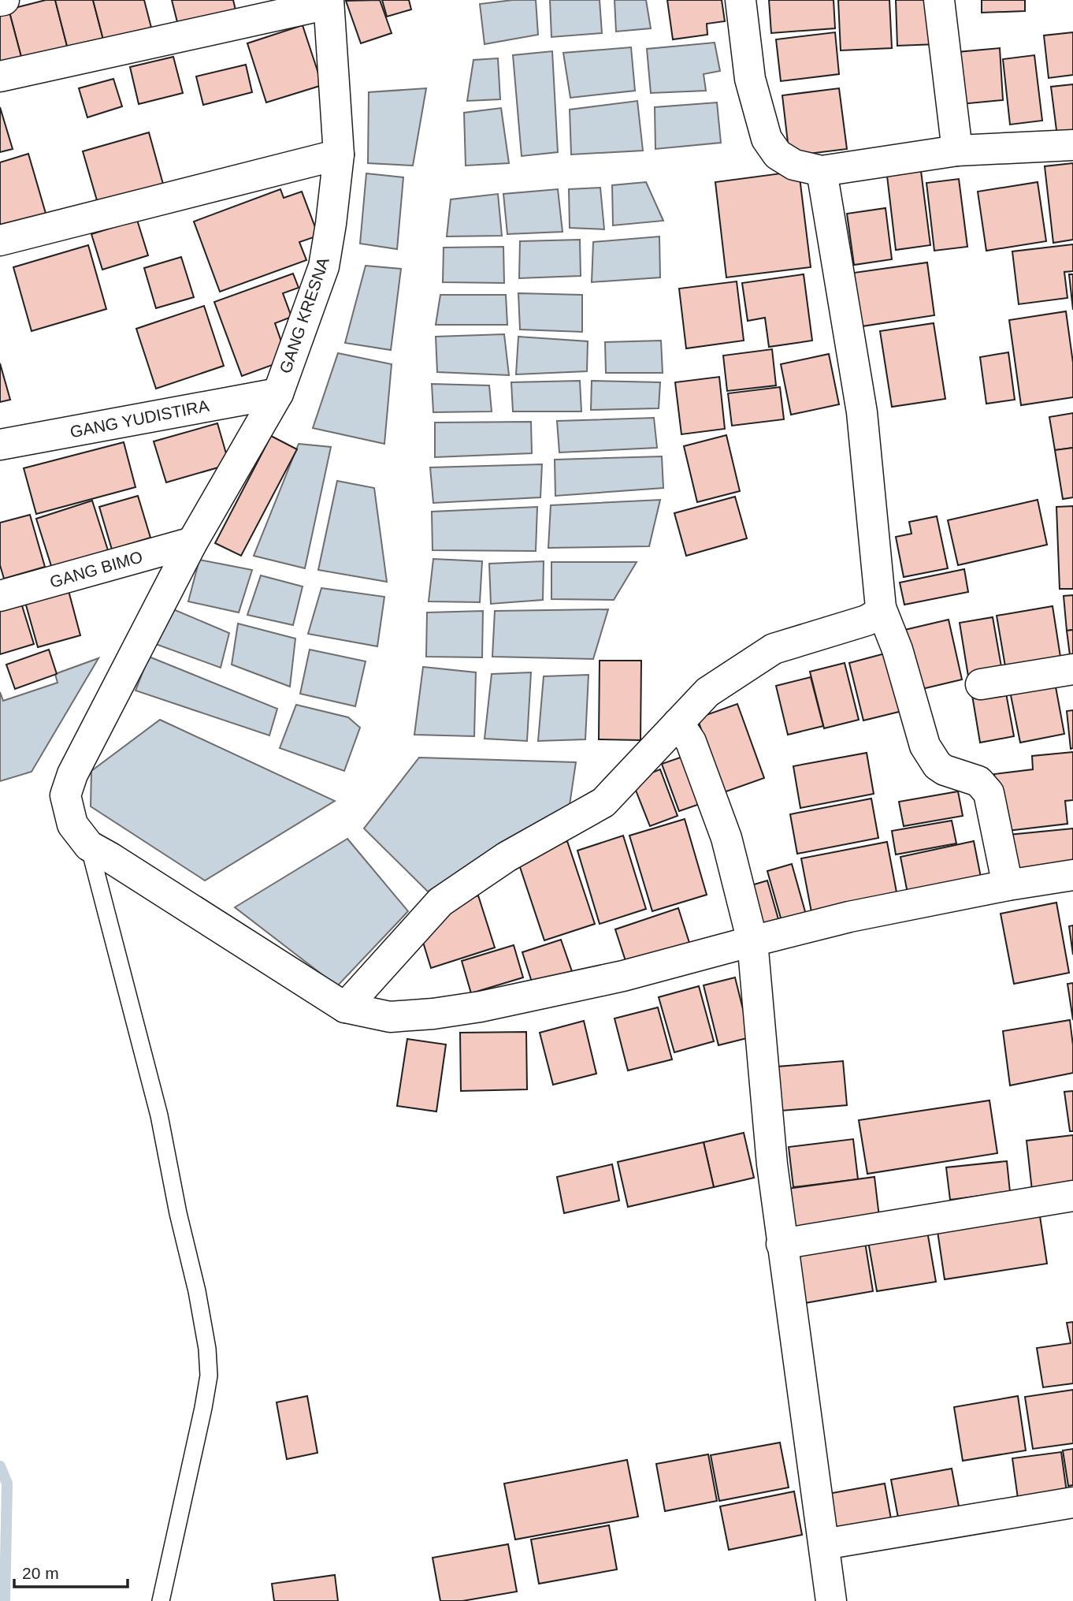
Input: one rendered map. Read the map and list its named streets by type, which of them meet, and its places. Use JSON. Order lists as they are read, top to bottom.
{
  "streets": {
    "street": ["GANG KRESNA", "GANG YUDISTIRA", "GANG BIMO"]
  },
  "crossings": [
    ["GANG KRESNA", "GANG YUDISTIRA"],
    ["GANG KRESNA", "GANG BIMO"]
  ],
  "scale_bar": "20 m"
}
